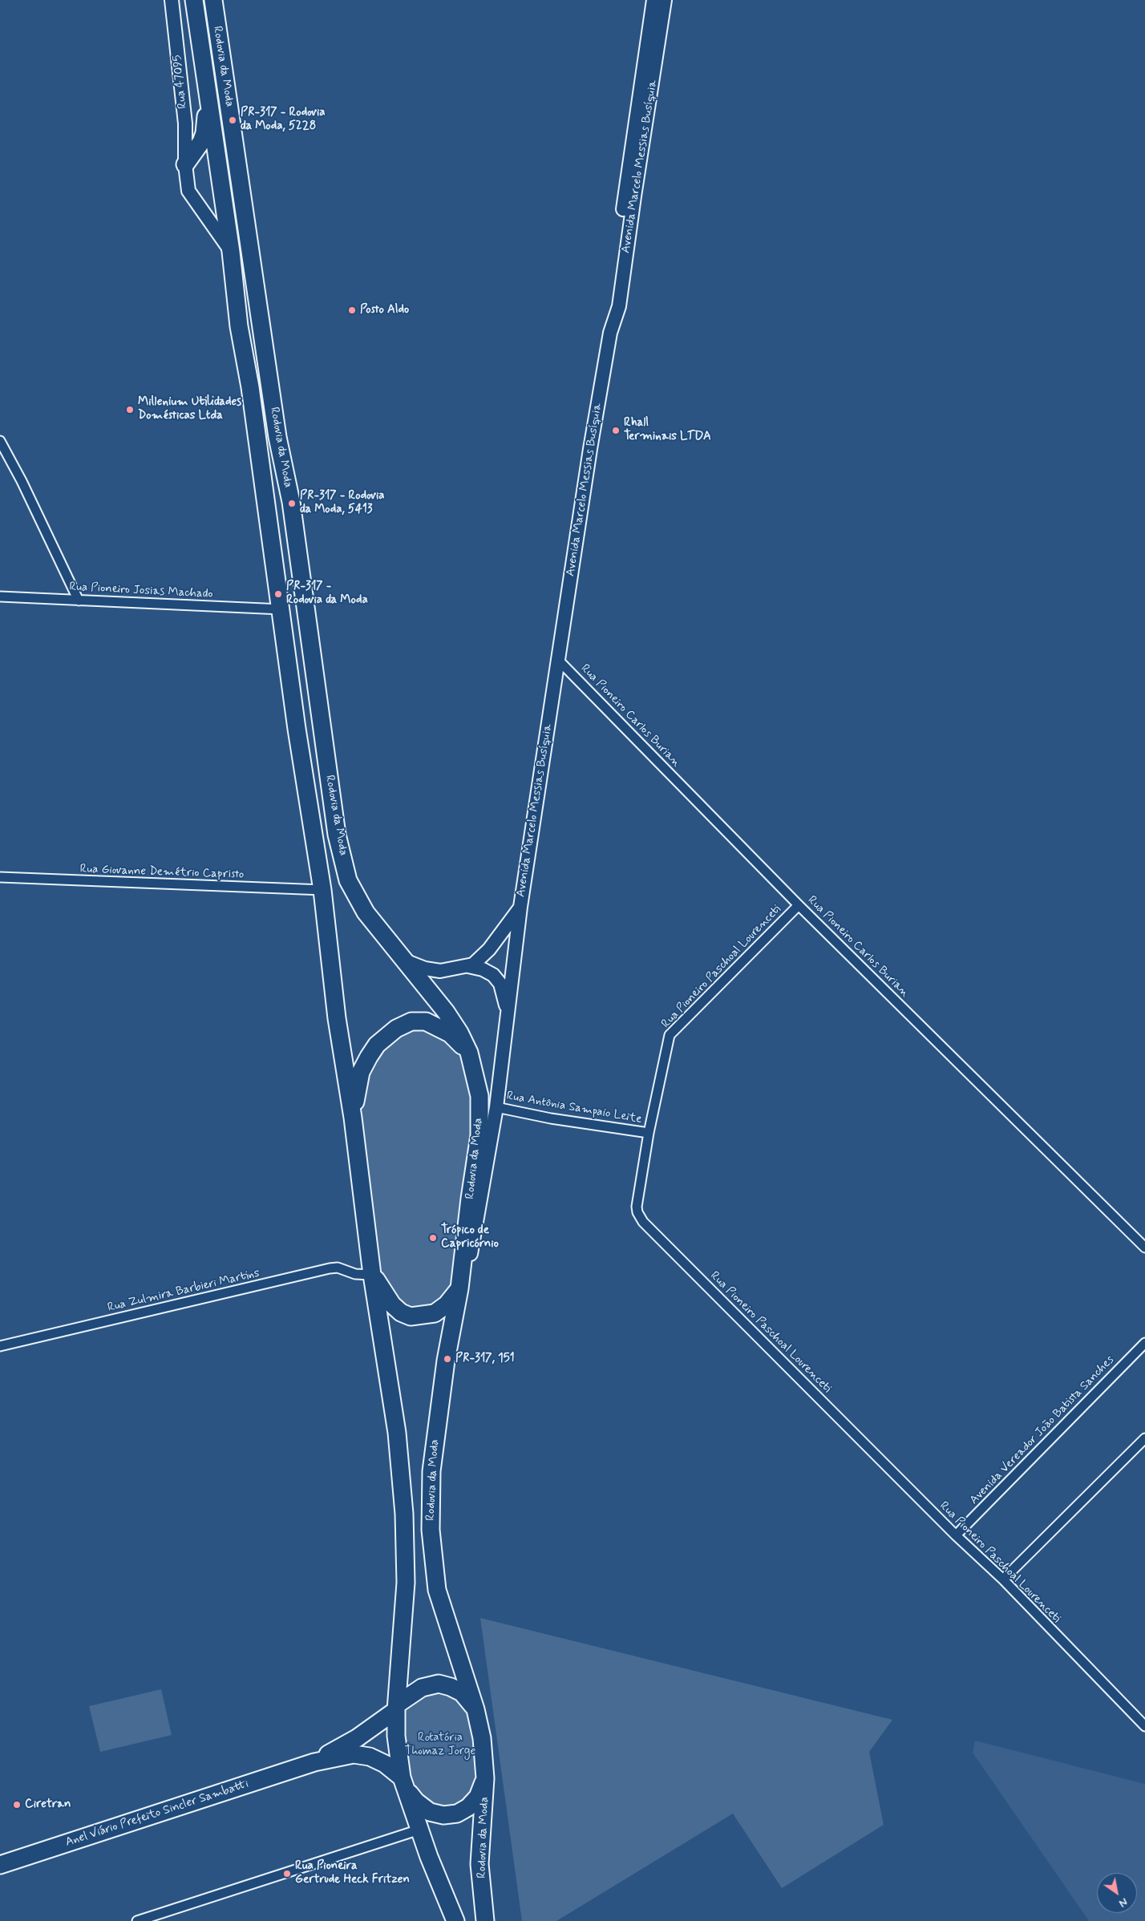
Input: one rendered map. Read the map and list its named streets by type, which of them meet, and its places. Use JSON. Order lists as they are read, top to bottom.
{
  "streets": {
    "highway": ["Rodovia da Moda", "Anel Viário Prefeito Sincler Sambatti"],
    "street": [
      "Rua 47095",
      "Avenida Marcelo Messias Busíquia",
      "Rua Pioneiro Josias Machado",
      "Rua Pioneiro Carlos Burian",
      "Rua Giovanne Demétrio Capristo",
      "Rua Pioneiro Paschoal Lourenceti",
      "Rua Antônia Sampaio Leite",
      "Rua Zulmira Barbieri Martins",
      "Avenida Vereador João Batista Sanches"
    ]
  },
  "crossings": [
    ["Rodovia da Moda", "Rua 47095"],
    ["Rodovia da Moda", "Avenida Marcelo Messias Busíquia"],
    ["Rodovia da Moda", "Rua Pioneiro Josias Machado"],
    ["Rodovia da Moda", "Rua Giovanne Demétrio Capristo"],
    ["Rodovia da Moda", "Rua Zulmira Barbieri Martins"],
    ["Rodovia da Moda", "Anel Viário Prefeito Sincler Sambatti"],
    ["Avenida Marcelo Messias Busíquia", "Rua Pioneiro Carlos Burian"],
    ["Avenida Marcelo Messias Busíquia", "Rua Antônia Sampaio Leite"],
    ["Rua Pioneiro Carlos Burian", "Rua Pioneiro Paschoal Lourenceti"],
    ["Rua Pioneiro Paschoal Lourenceti", "Rua Antônia Sampaio Leite"],
    ["Rua Pioneiro Paschoal Lourenceti", "Avenida Vereador João Batista Sanches"]
  ],
  "parks": ["Rotatória Thomaz Jorge"],
  "places": [
    "PR-317 - Rodovia da Moda, 5228",
    "Posto Aldo",
    "Millenium Utilidades Domésticas Ltda",
    "Rhall Terminais LTDA",
    "PR-317 - Rodovia da Moda, 5413",
    "PR-317 - Rodovia da Moda",
    "Trópico de Capricórnio",
    "PR-317, 151",
    "Ciretran",
    "Rua Pioneira Gertrude Heck Fritzen"
  ],
  "north": "bottom right"
}
